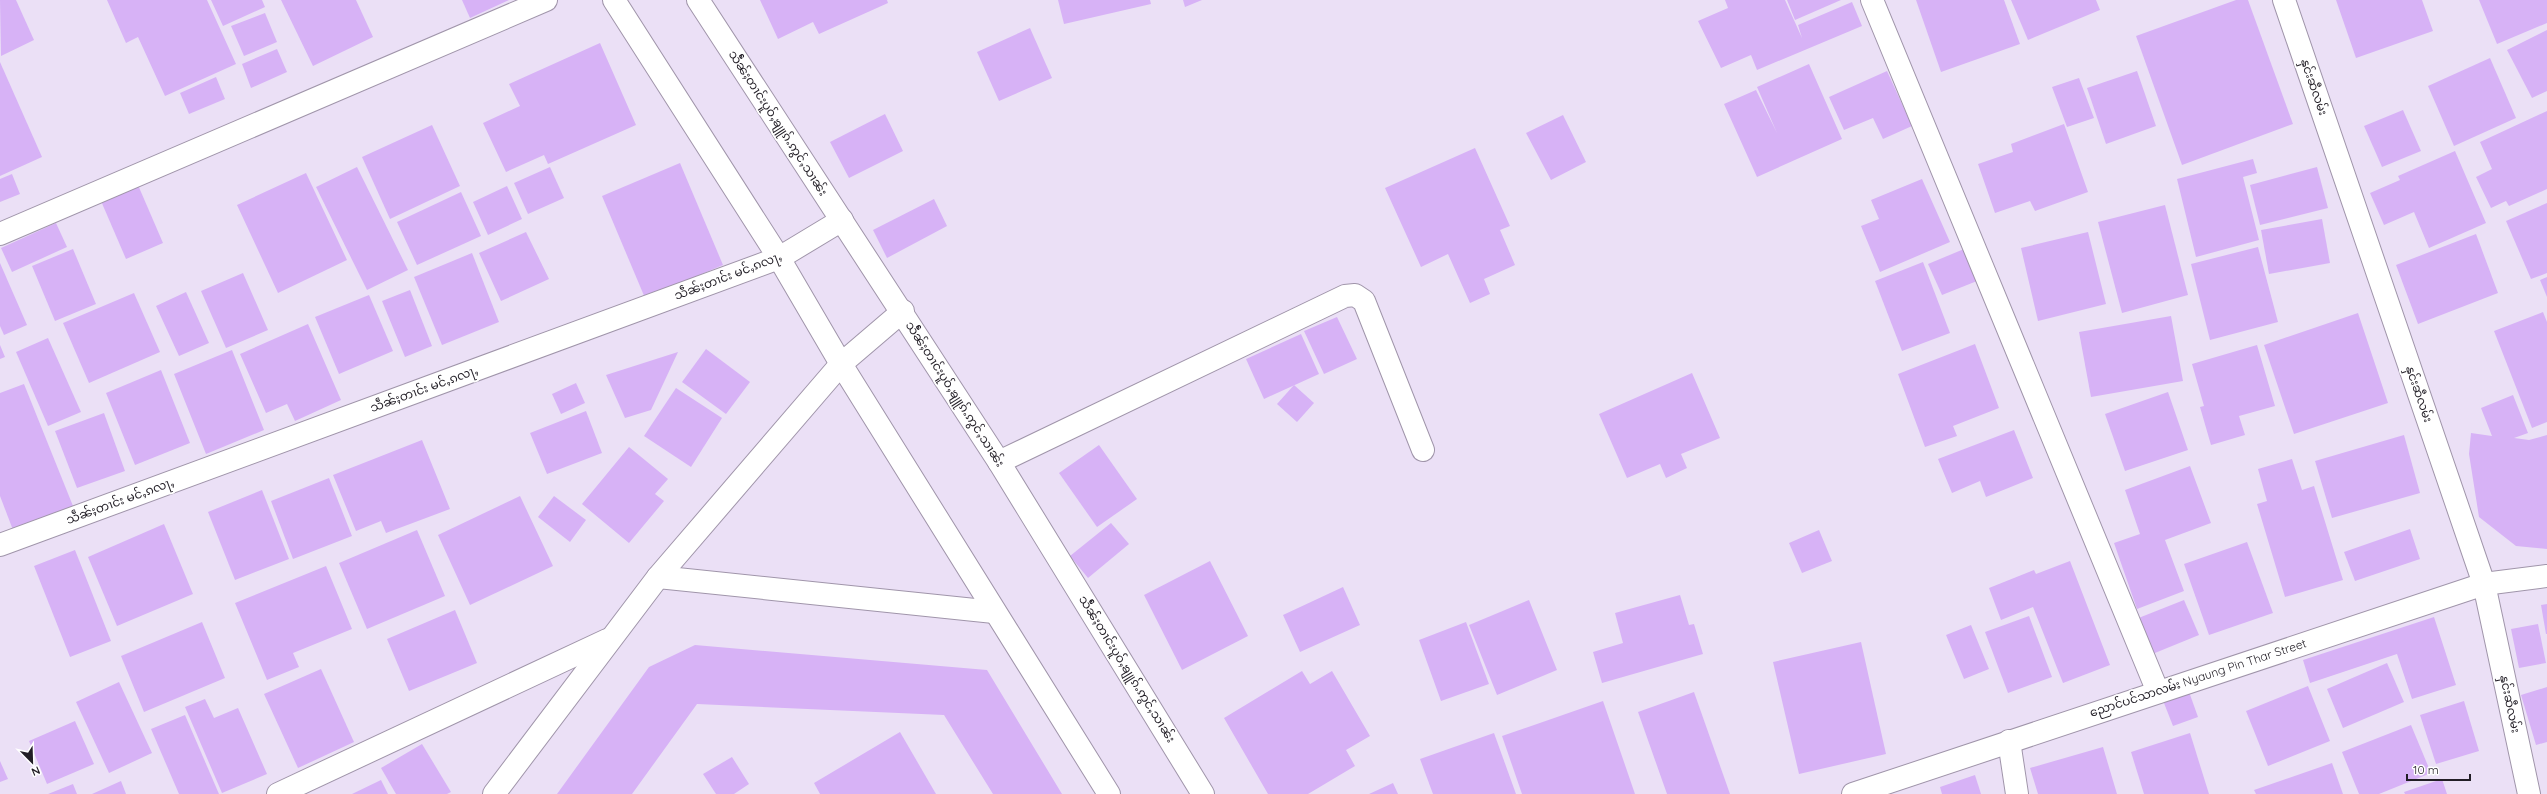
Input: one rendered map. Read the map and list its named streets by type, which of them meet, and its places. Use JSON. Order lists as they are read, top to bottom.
{
  "streets": {
    "main road": [
      "နှင်းဆီလမ်း",
      "သဵႅၼ်ႈတၢင်းပူဝ်ႇၶျူၵ်ႉဢွင်ႇသၢၼ်း",
      "သဵၼ်ႈတၢင်း မင်ႇၵလႃႇ",
      "ညောင်ပင်သာလမ်း Nyaung Pin Thar Street"
    ]
  },
  "crossings": [
    ["နှင်းဆီလမ်း", "ညောင်ပင်သာလမ်း Nyaung Pin Thar Street"],
    ["သဵႅၼ်ႈတၢင်းပူဝ်ႇၶျူၵ်ႉဢွင်ႇသၢၼ်း", "သဵၼ်ႈတၢင်း မင်ႇၵလႃႇ"]
  ],
  "scale_bar": "10 m",
  "north": "bottom right"
}
